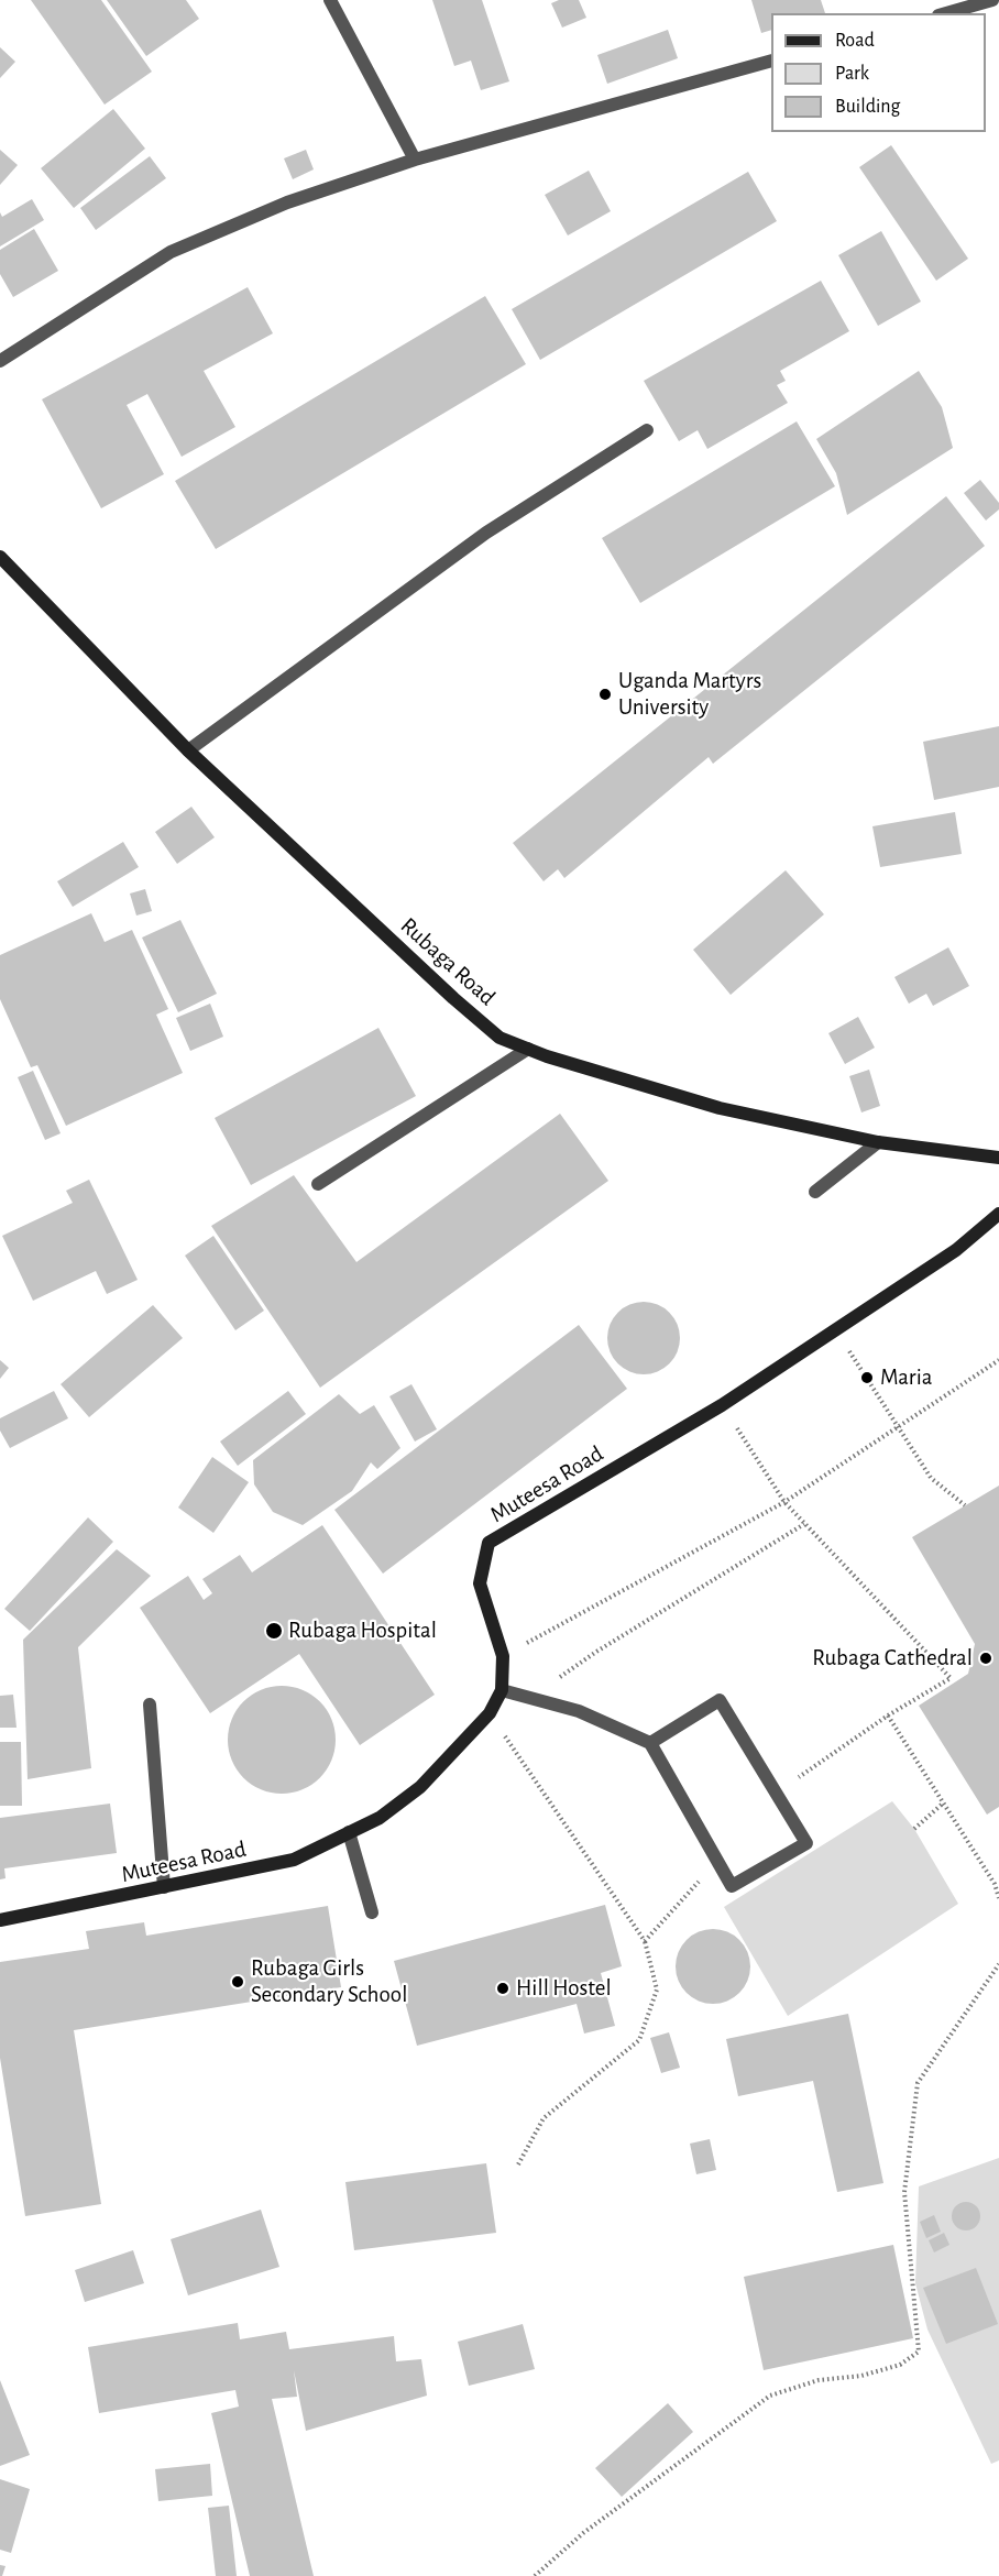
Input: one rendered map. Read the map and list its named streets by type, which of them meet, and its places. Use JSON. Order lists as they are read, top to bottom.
{
  "streets": {
    "street": ["Rubaga Road", "Muteesa Road"]
  },
  "places": [
    "Uganda Martyrs University",
    "Maria",
    "Rubaga Hospital",
    "Rubaga Cathedral",
    "Rubaga Girls Secondary School",
    "Hill Hostel"
  ],
  "legend": ["Road", "Park", "Building"]
}
